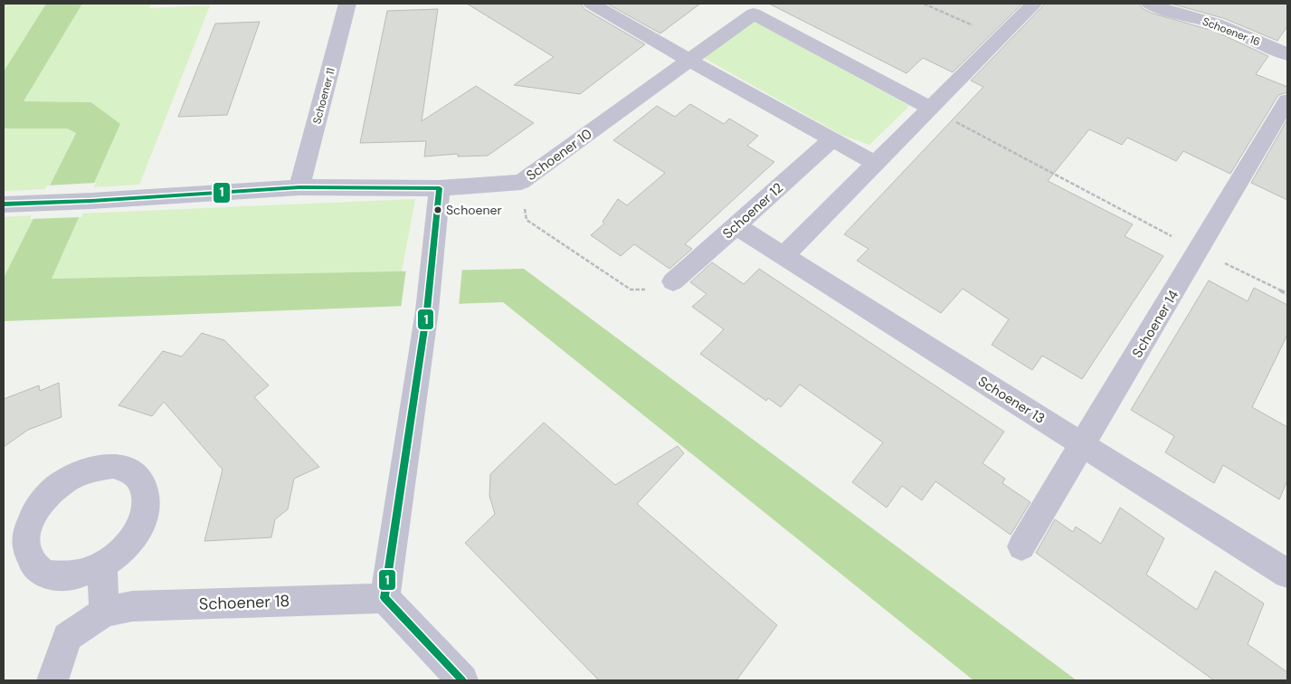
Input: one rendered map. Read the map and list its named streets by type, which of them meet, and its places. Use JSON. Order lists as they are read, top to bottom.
{
  "streets": {
    "street": [
      "Schoener 16",
      "Schoener 11",
      "Schoener 10",
      "Schoener 12",
      "Schoener 14",
      "Schoener 13",
      "Schoener 18"
    ]
  },
  "crossings": [
    ["Schoener 11", "Schoener 10"],
    ["Schoener 12", "Schoener 13"],
    ["Schoener 14", "Schoener 13"]
  ],
  "places": ["Schoener"],
  "lines": ["transit line 1"]
}
